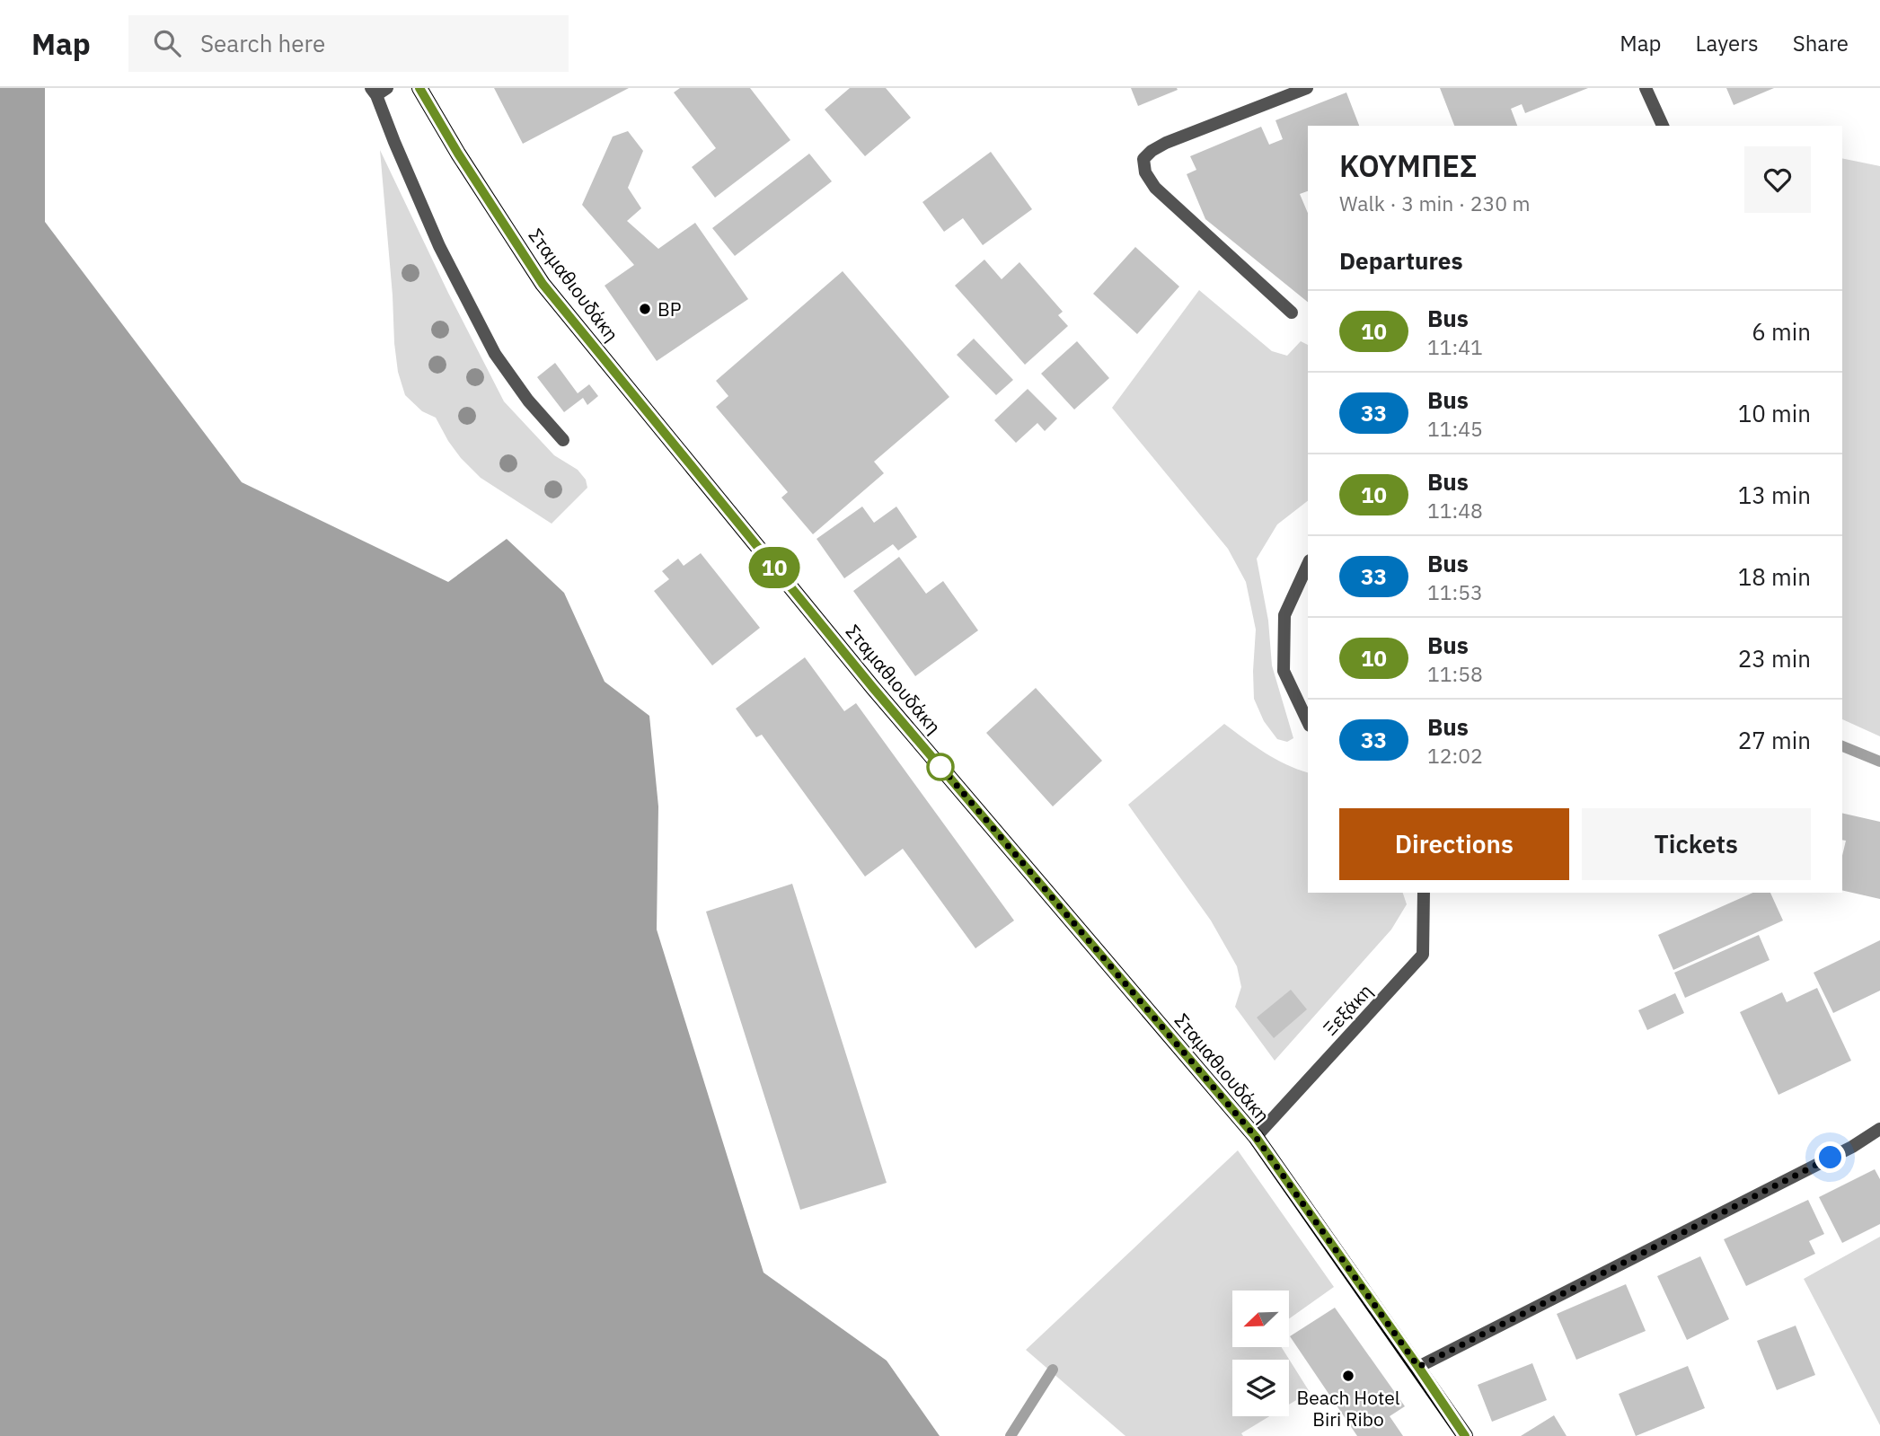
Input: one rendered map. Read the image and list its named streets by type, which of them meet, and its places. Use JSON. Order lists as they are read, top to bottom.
{
  "streets": {
    "main road": ["Σταμαθιουδάκη"],
    "street": ["Ξεξάκη"]
  },
  "crossings": [
    ["Σταμαθιουδάκη", "Ξεξάκη"]
  ],
  "places": ["BP", "Beach Hotel Biri Ribo"],
  "lines": ["bus line 10"],
  "north": "bottom left",
  "page": {
    "header": "Map",
    "search": "Search here",
    "nav": ["Map", "Layers", "Share"],
    "on_map": "10",
    "heading": [
      ["ΚΟΥΜΠΕΣ", "Walk · 3 min · 230 m"],
      "Departures"
    ],
    "list": [
      {
        "mark": "10",
        "name": "Bus",
        "note": "11:41",
        "value": "6 min"
      },
      {
        "mark": "33",
        "name": "Bus",
        "note": "11:45",
        "value": "10 min"
      },
      {
        "mark": "10",
        "name": "Bus",
        "note": "11:48",
        "value": "13 min"
      },
      {
        "mark": "33",
        "name": "Bus",
        "note": "11:53",
        "value": "18 min"
      },
      {
        "mark": "10",
        "name": "Bus",
        "note": "11:58",
        "value": "23 min"
      },
      {
        "mark": "33",
        "name": "Bus",
        "note": "12:02",
        "value": "27 min"
      }
    ],
    "buttons": ["Directions", "Tickets"]
  }
}
